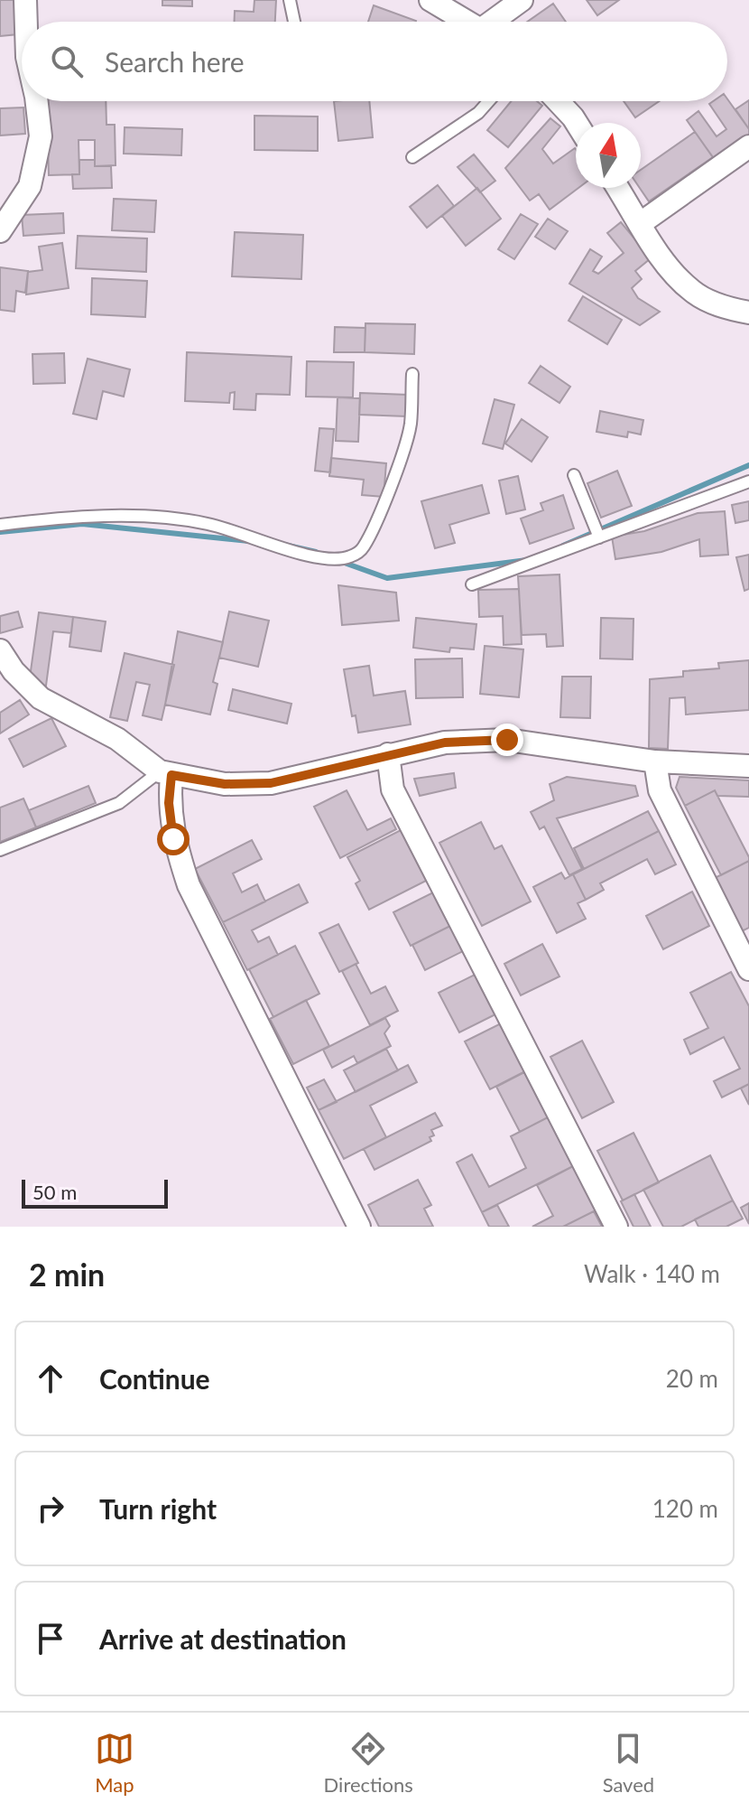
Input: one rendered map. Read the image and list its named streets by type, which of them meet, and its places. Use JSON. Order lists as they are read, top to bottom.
{
  "scale_bar": "50 m",
  "north": "top",
  "page": {
    "search": "Search here",
    "scale": "50 m",
    "heading": ["2 min", "Walk · 140 m"],
    "list": [
      ["Continue", "20 m"],
      ["Turn right", "120 m"],
      "Arrive at destination"
    ],
    "nav": ["Map", "Directions", "Saved"]
  }
}
